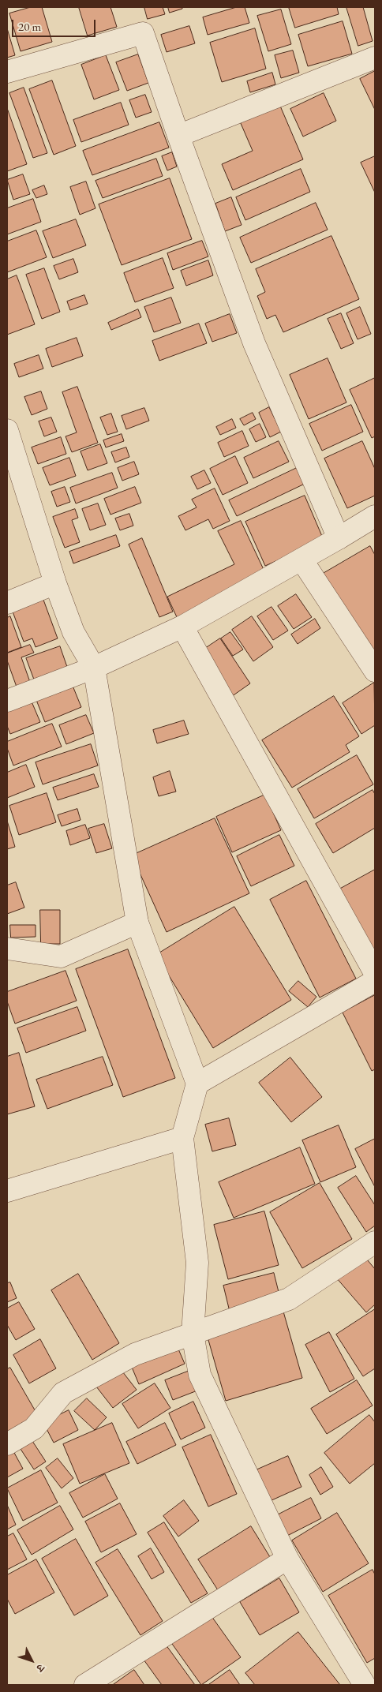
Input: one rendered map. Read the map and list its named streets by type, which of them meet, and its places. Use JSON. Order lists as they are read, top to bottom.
{
  "scale_bar": "20 m",
  "north": "bottom right"
}
